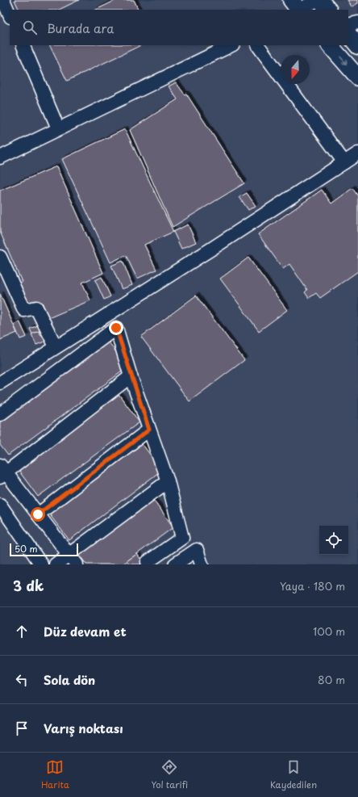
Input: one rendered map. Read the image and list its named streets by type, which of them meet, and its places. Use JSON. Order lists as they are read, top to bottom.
{
  "scale_bar": "50 m",
  "north": "bottom",
  "page": {
    "search": "Burada ara",
    "scale": "50 m",
    "heading": ["3 dk", "Yaya · 180 m"],
    "list": [
      ["Düz devam et", "100 m"],
      ["Sola dön", "80 m"],
      "Varış noktası"
    ],
    "nav": ["Harita", "Yol tarifi", "Kaydedilen"]
  }
}
